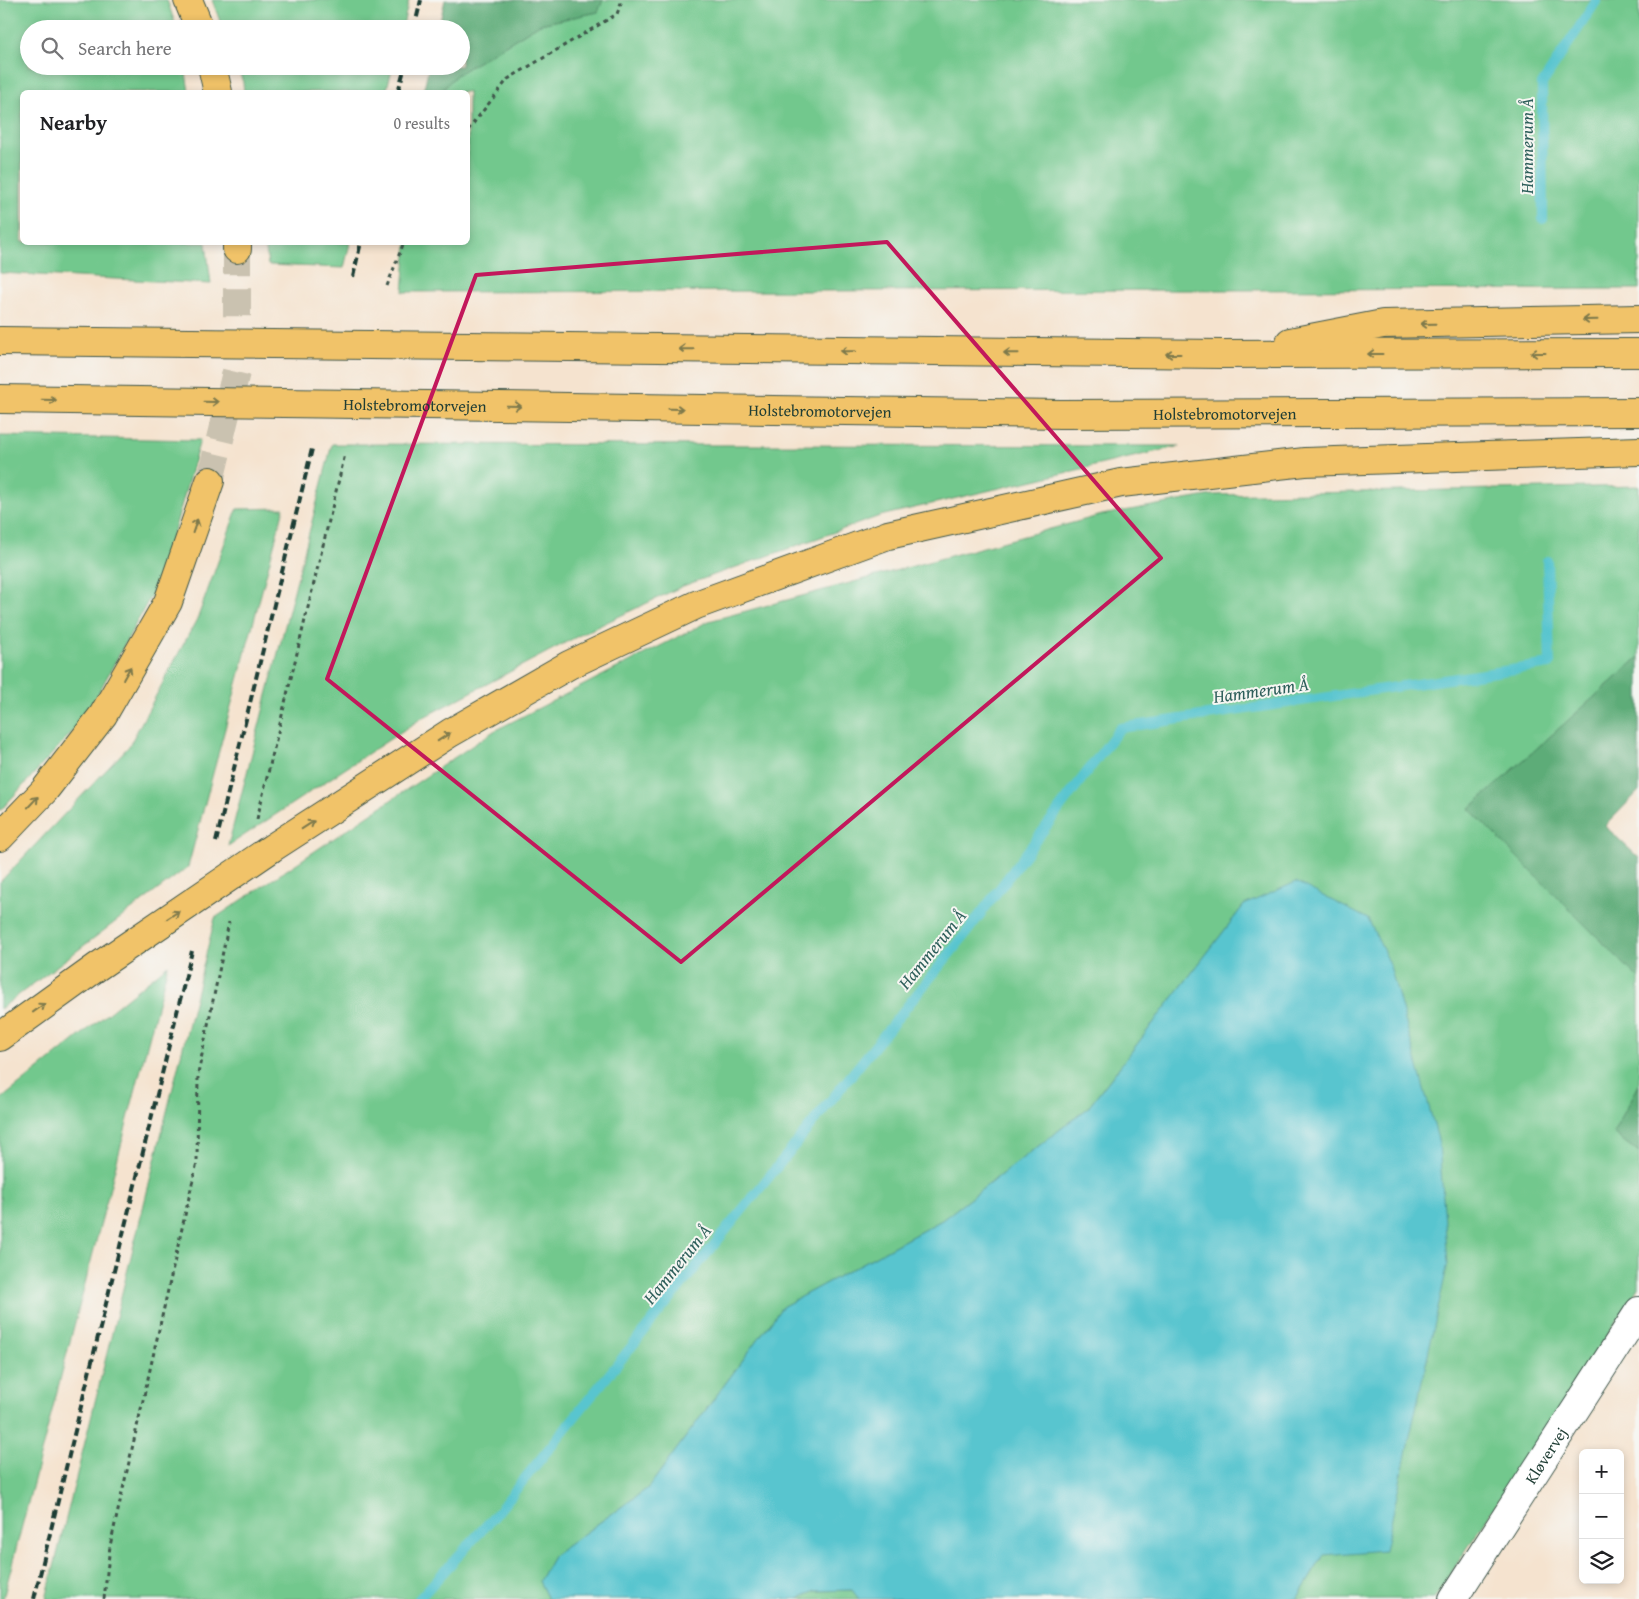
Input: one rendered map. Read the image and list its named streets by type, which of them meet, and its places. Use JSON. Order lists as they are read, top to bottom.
{
  "streets": {
    "highway": ["Holstebromotorvejen"],
    "street": ["Kløvervej"]
  },
  "water": ["Hammerum Å"],
  "page": {
    "search": "Search here",
    "heading": ["Nearby", "0 results"],
    "map_buttons": ["+", "−"]
  }
}
